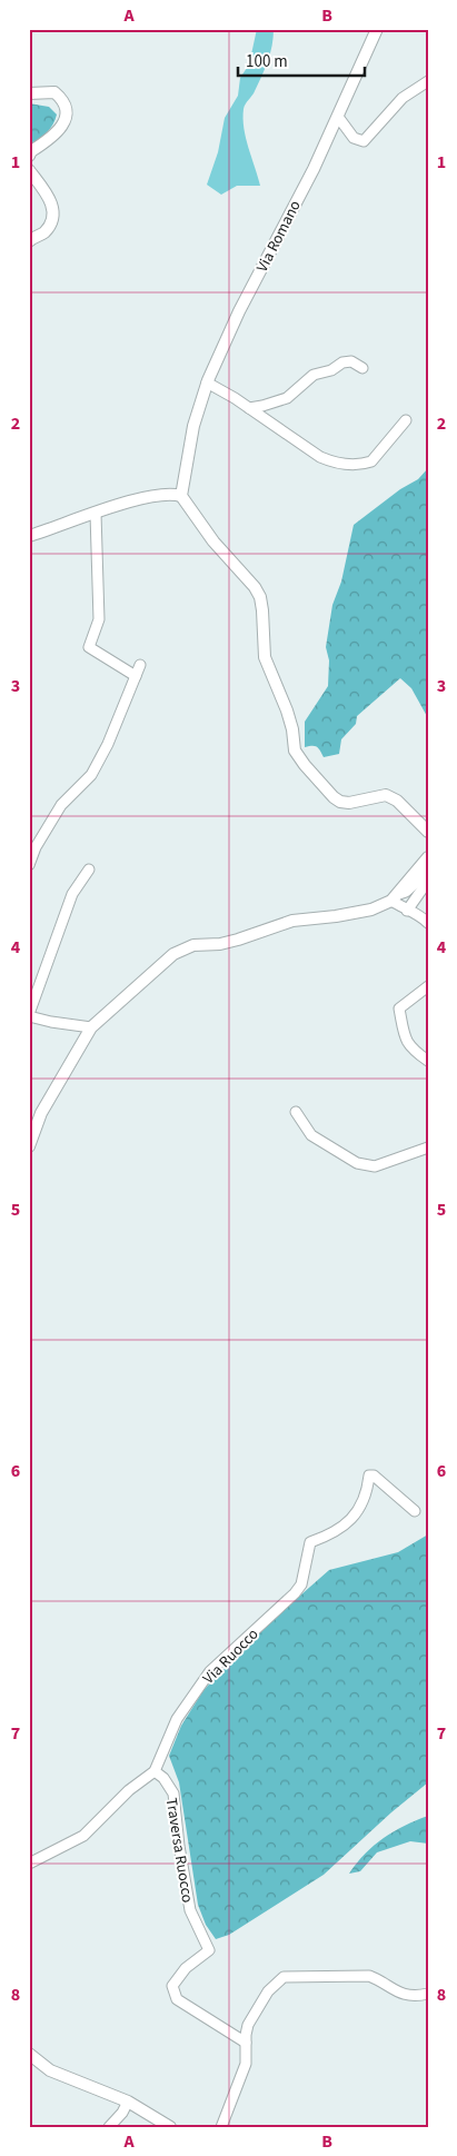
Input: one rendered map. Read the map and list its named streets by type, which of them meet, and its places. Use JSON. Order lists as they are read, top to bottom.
{
  "streets": {
    "street": ["Via Romano", "Via Ruocco", "Traversa Ruocco"]
  },
  "crossings": [
    ["Via Ruocco", "Traversa Ruocco"]
  ],
  "scale_bar": "100 m",
  "grid": {
    "columns": ["A", "B"],
    "rows": [
      "1",
      "2",
      "3",
      "4",
      "5",
      "6",
      "7",
      "8"
    ]
  }
}
